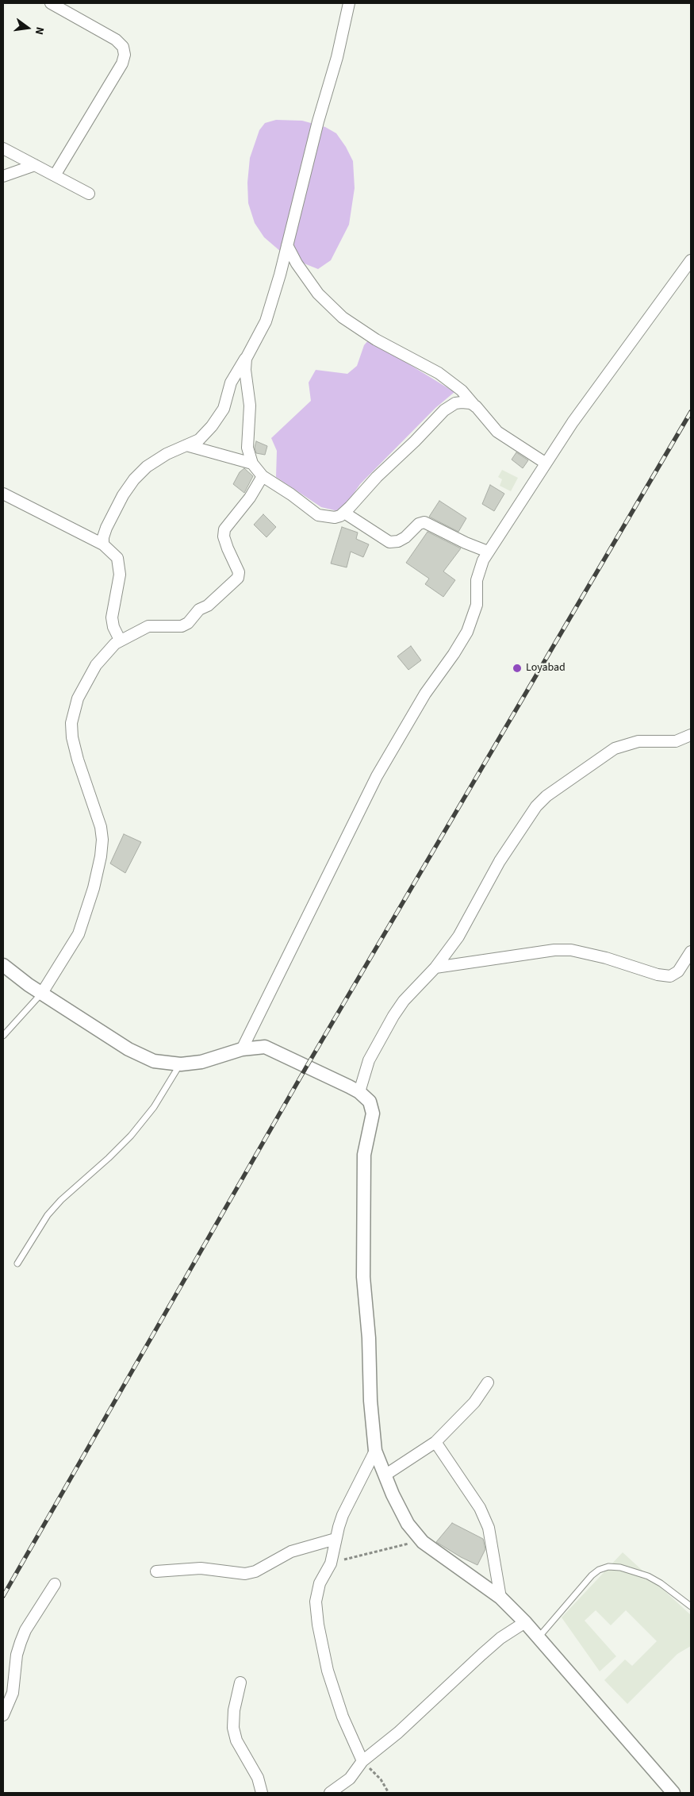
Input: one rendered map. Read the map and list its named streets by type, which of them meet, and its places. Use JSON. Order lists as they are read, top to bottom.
{
  "places": ["Loyabad"],
  "north": "right"
}
